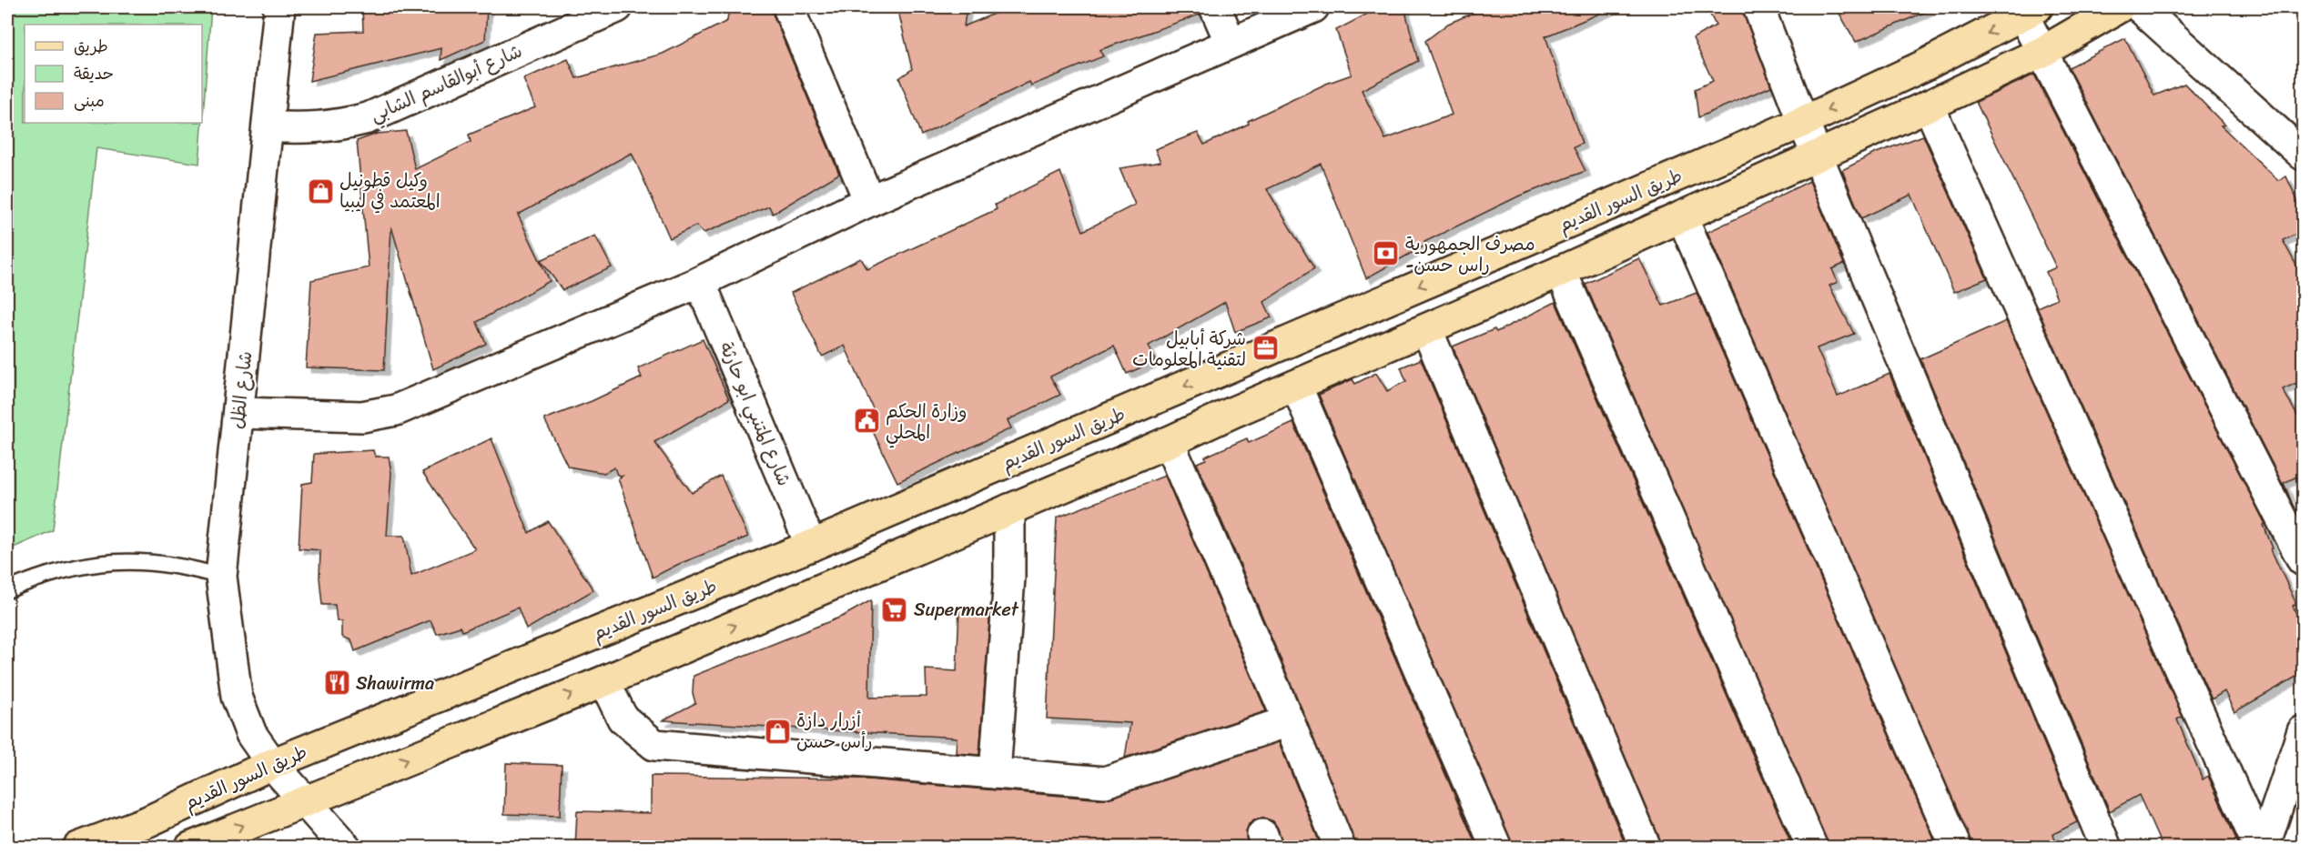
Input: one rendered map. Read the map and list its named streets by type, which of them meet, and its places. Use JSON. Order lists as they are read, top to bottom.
{
  "streets": {
    "main road": ["طريق السور القديم"],
    "street": ["شارع أبوالقاسم الشابي", "شارع الظل", "شارع المتنبي ابو حارثة"]
  },
  "crossings": [
    ["شارع أبوالقاسم الشابي", "شارع الظل"],
    ["طريق السور القديم", "شارع الظل"],
    ["طريق السور القديم", "شارع المتنبي ابو حارثة"]
  ],
  "places": {
    "shop": ["وكيل قطونيل المعتمد في ليبيا", "أزرار دازة رأس حسن"],
    "bank": ["مصرف الجمهورية -راس حسن"],
    "office": ["شركة أبابيل لتقنية المعلومات"],
    "public building": ["وزارة الحكم المحلي"],
    "supermarket": ["Supermarket"],
    "restaurant": ["Shawirma"]
  },
  "legend": ["طريق", "حديقة", "مبنى"]
}
